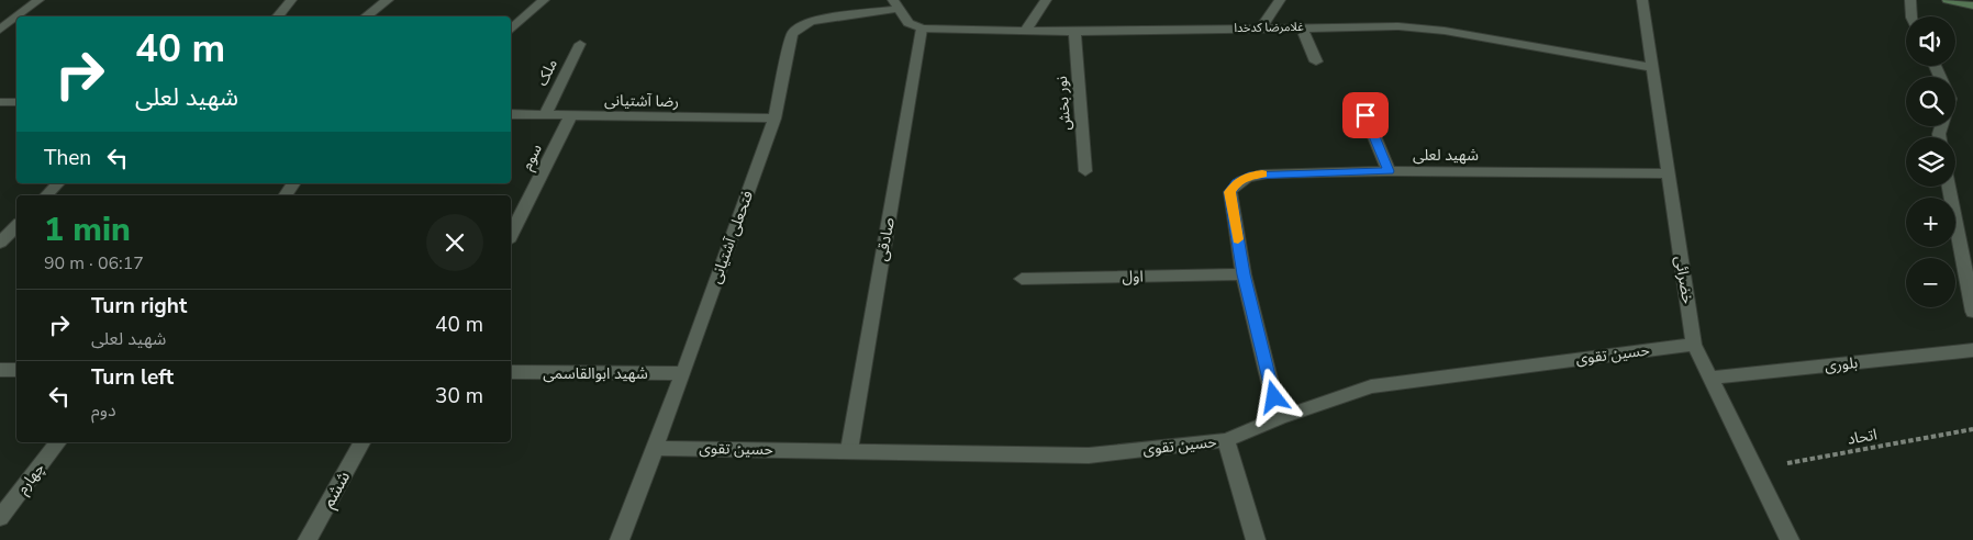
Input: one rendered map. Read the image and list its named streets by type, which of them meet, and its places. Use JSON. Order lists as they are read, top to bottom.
{
  "streets": {
    "street": [
      "غلامرضا کدخدا",
      "ملک",
      "رضا آشتیانی",
      "نور بخش",
      "شهید لعلی",
      "سوم",
      "فتحعلی آشتیانی",
      "صادقی",
      "اول",
      "خضرائی",
      "حسین تقوی",
      "بلوری",
      "شهید ابوالقاسمی",
      "چهارم",
      "ششم"
    ],
    "path": ["اتحاد"]
  },
  "crossings": [
    ["غلامرضا کدخدا", "نور بخش"],
    ["غلامرضا کدخدا", "صادقی"],
    ["غلامرضا کدخدا", "خضرائی"],
    ["ملک", "رضا آشتیانی"],
    ["رضا آشتیانی", "سوم"],
    ["رضا آشتیانی", "فتحعلی آشتیانی"],
    ["شهید لعلی", "اول"],
    ["شهید لعلی", "خضرائی"],
    ["فتحعلی آشتیانی", "حسین تقوی"],
    ["فتحعلی آشتیانی", "شهید ابوالقاسمی"],
    ["صادقی", "حسین تقوی"],
    ["خضرائی", "حسین تقوی"],
    ["خضرائی", "بلوری"],
    ["خضرائی", "اتحاد"]
  ],
  "page": {
    "map_buttons": ["+", "−"],
    "turn": ["40 m", "شهید لعلی"],
    "then": "Then",
    "heading": ["1 min", "90 m · 06:17"],
    "list": [
      {
        "name": "Turn right",
        "note": "شهید لعلی",
        "value": "40 m"
      },
      {
        "name": "Turn left",
        "note": "دوم",
        "value": "30 m"
      }
    ]
  }
}
